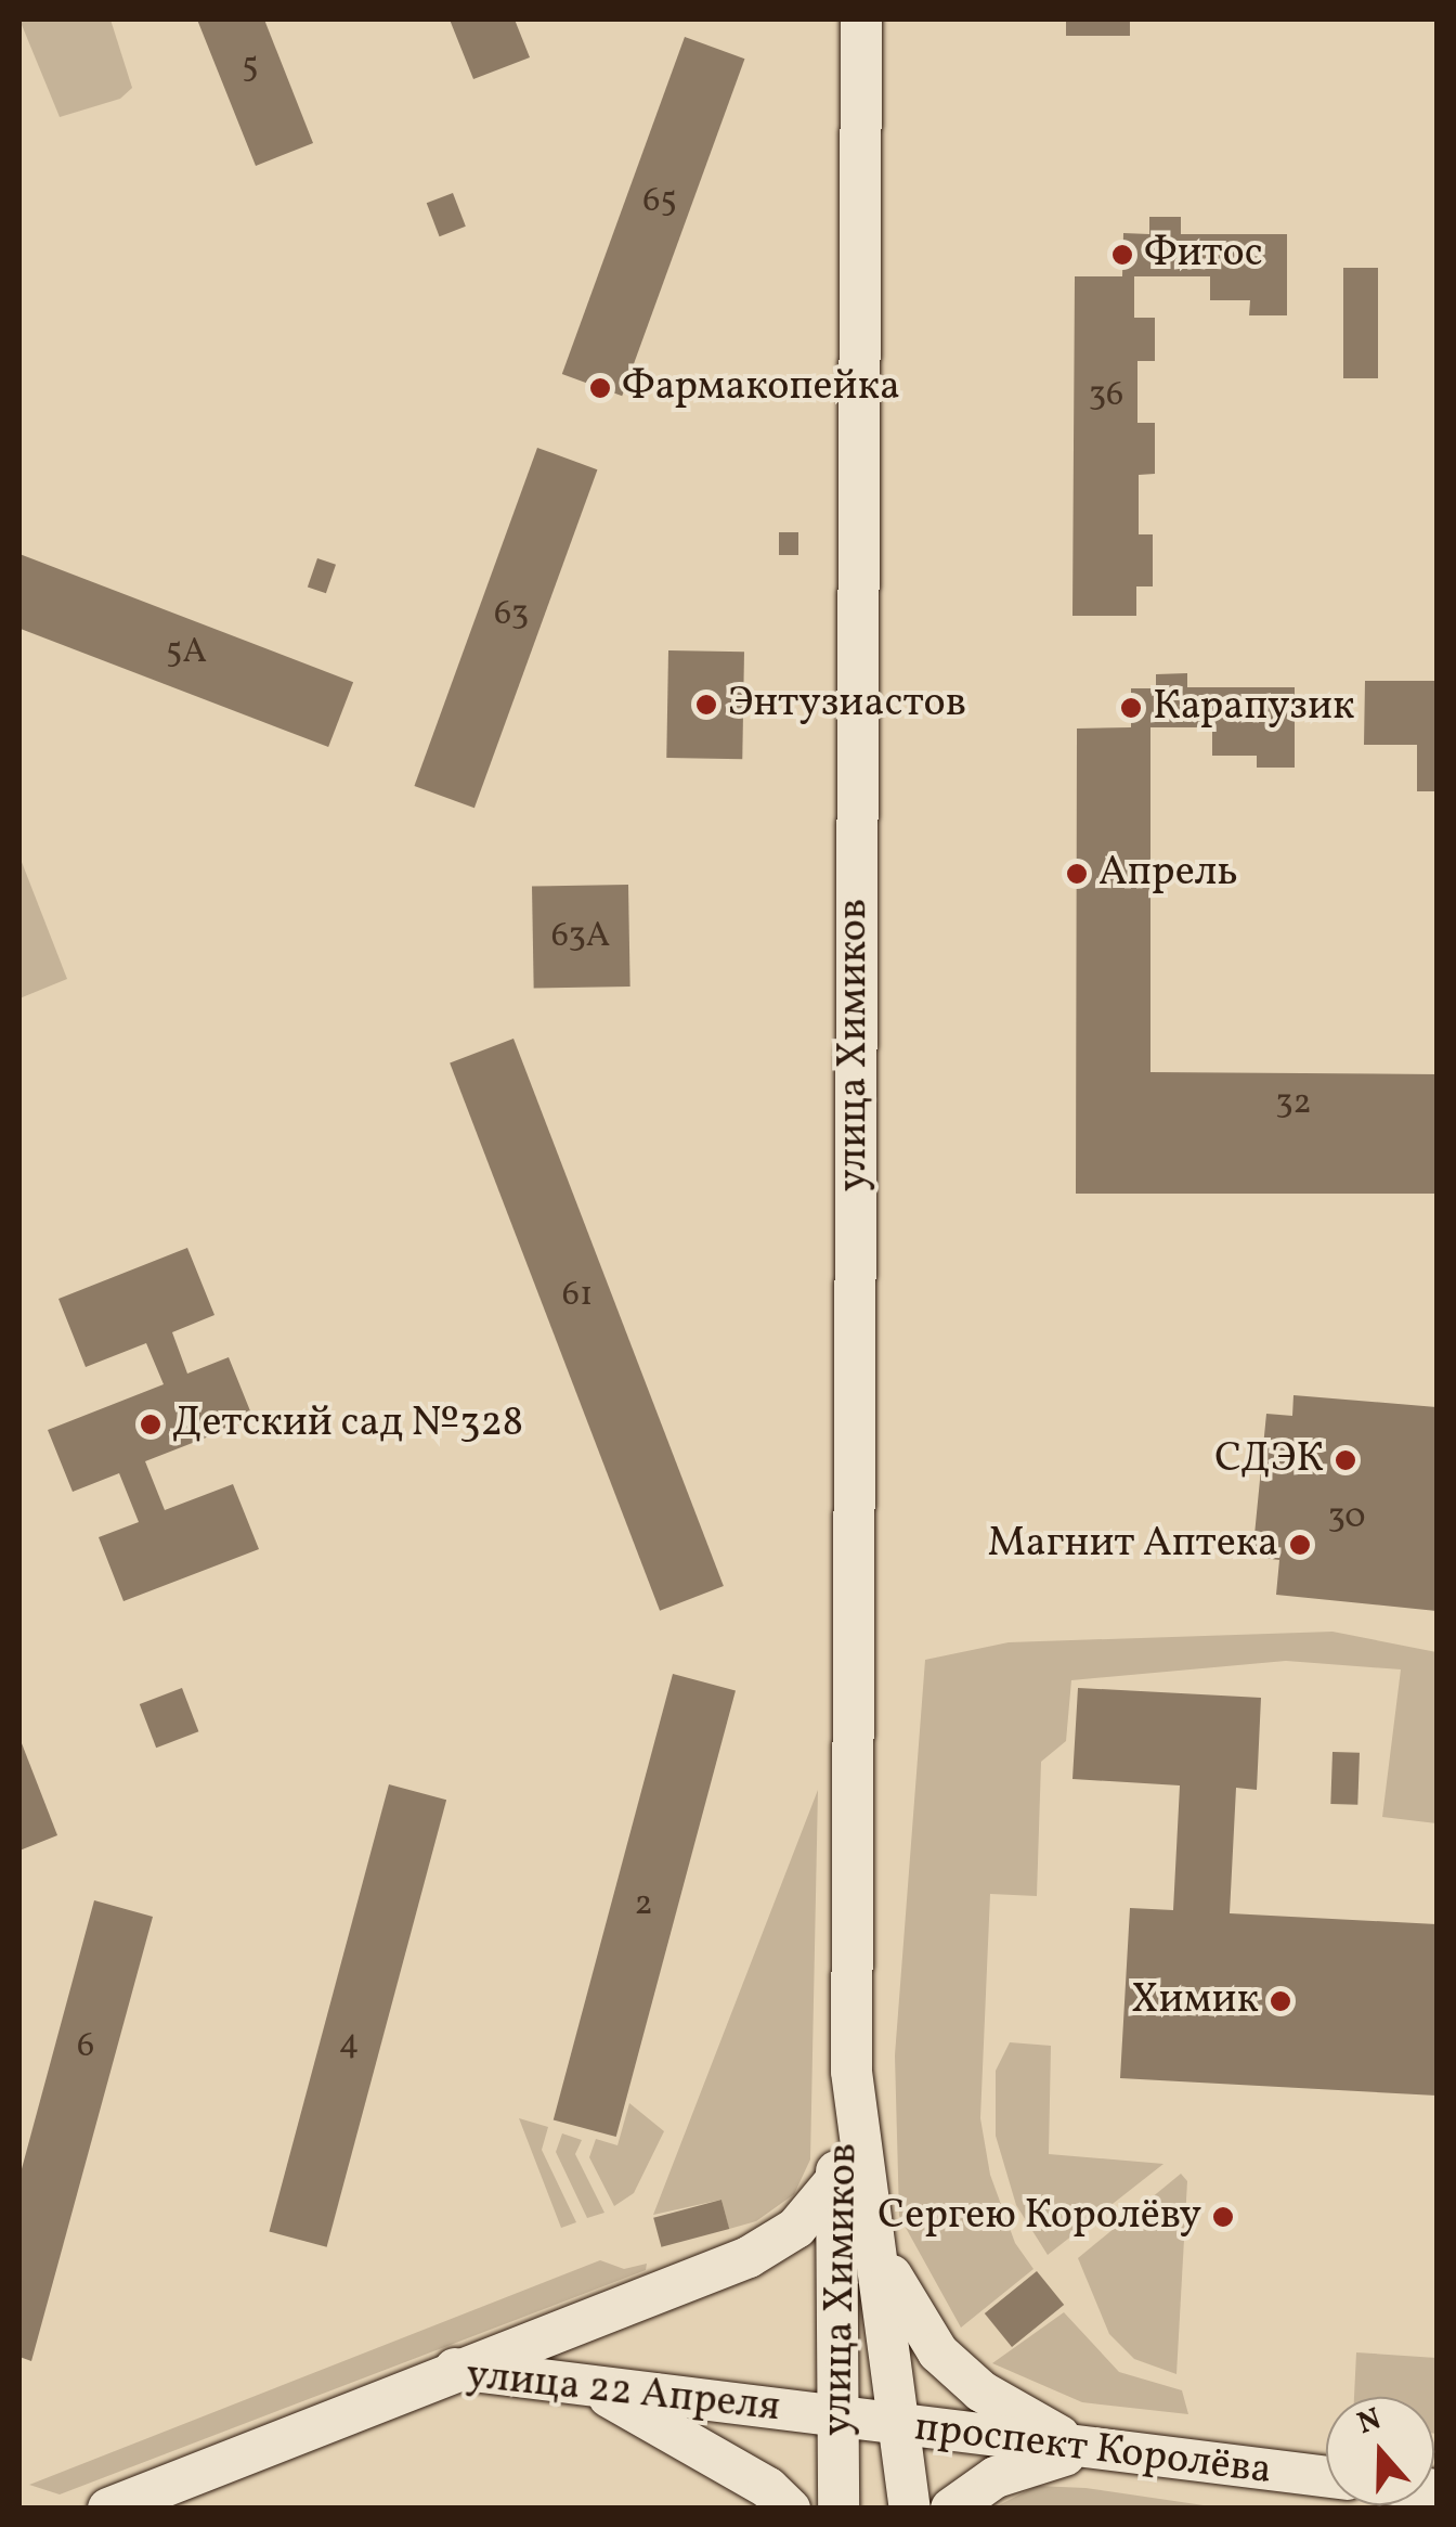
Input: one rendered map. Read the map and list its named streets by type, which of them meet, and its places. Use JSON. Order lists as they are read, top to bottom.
{
  "streets": {
    "main road": ["улица Химиков", "улица 22 Апреля", "проспект Королёва"]
  },
  "crossings": [
    ["улица Химиков", "улица 22 Апреля"],
    ["улица Химиков", "проспект Королёва"],
    ["улица 22 Апреля", "проспект Королёва"]
  ],
  "places": [
    "Фитос",
    "Фармакопейка",
    "Энтузиастов",
    "Карапузик",
    "Апрель",
    "Детский сад №328",
    "СДЭК",
    "Магнит Аптека",
    "Химик",
    "Сергею Королёву"
  ],
  "house_numbers": [
    "5",
    "65",
    "36",
    "63",
    "5А",
    "63А",
    "32",
    "61",
    "30",
    "2",
    "4",
    "6"
  ],
  "north": "top"
}
